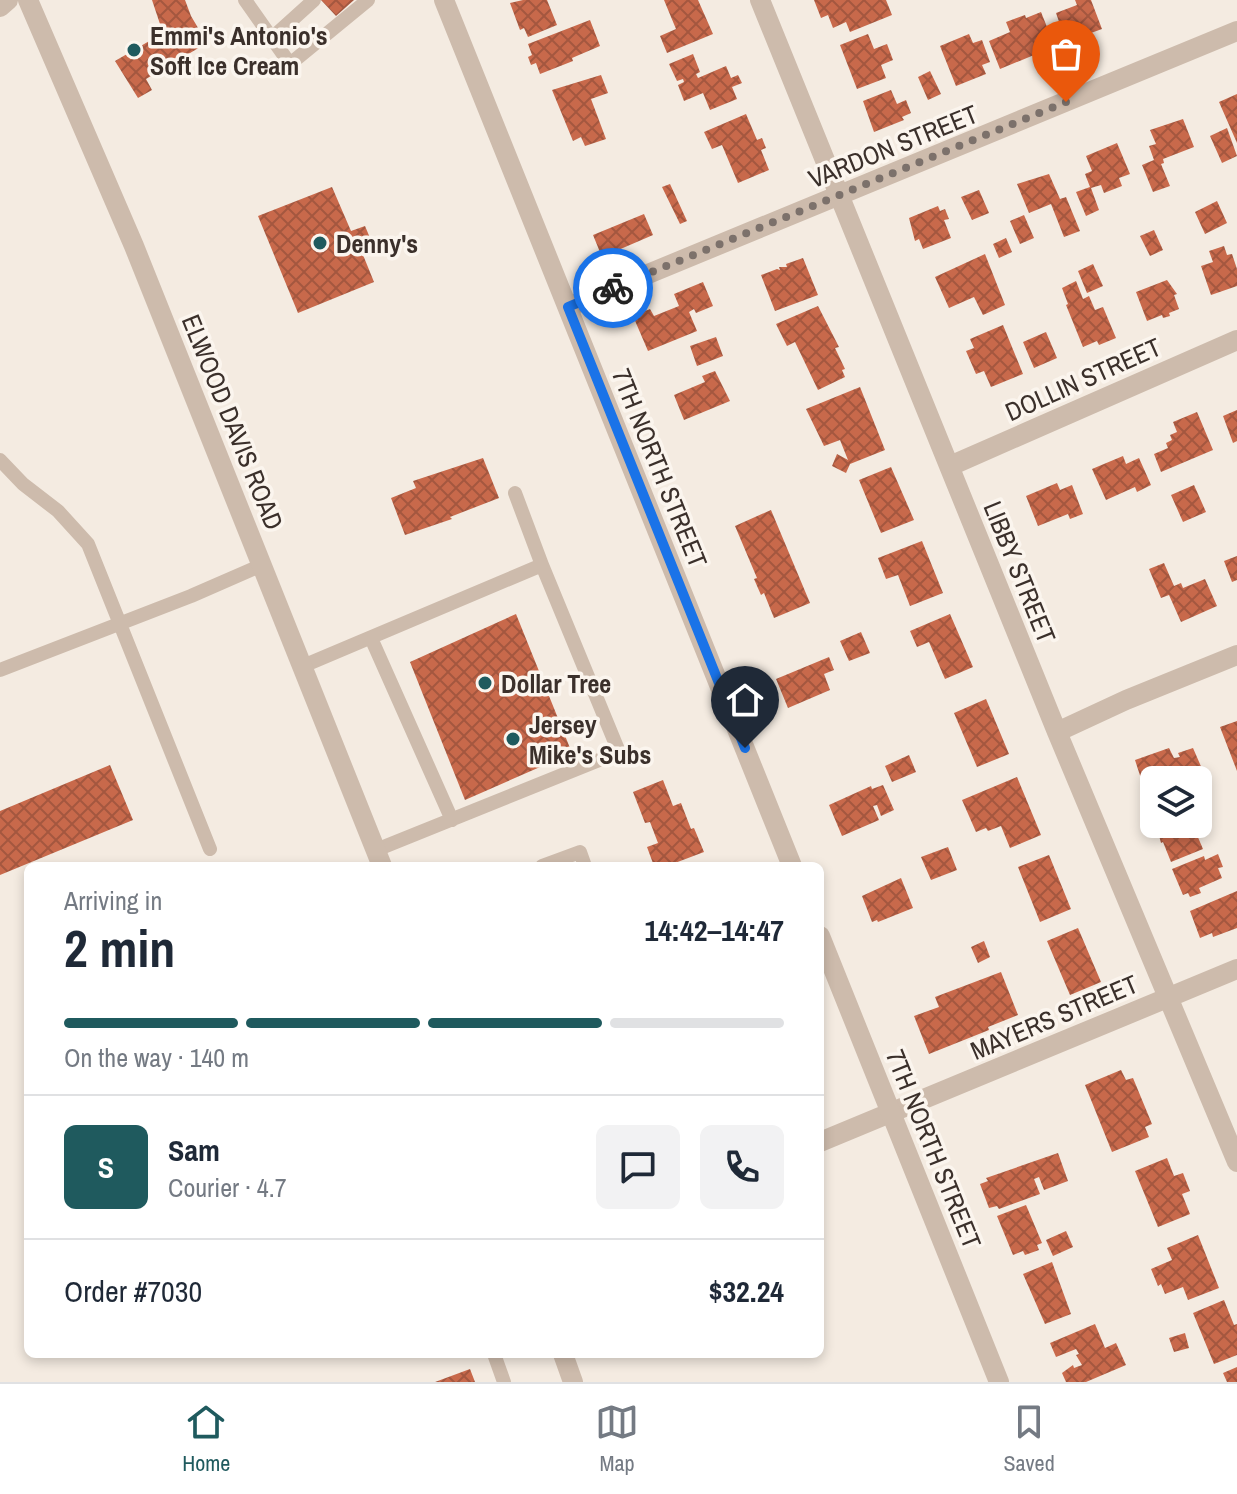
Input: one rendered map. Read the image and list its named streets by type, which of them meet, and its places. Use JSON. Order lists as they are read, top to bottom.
{
  "streets": {
    "street": [
      "VARDON STREET",
      "DOLLIN STREET",
      "ELWOOD DAVIS ROAD",
      "7TH NORTH STREET",
      "LIBBY STREET",
      "MAYERS STREET"
    ]
  },
  "crossings": [
    ["VARDON STREET", "7TH NORTH STREET"],
    ["VARDON STREET", "LIBBY STREET"],
    ["DOLLIN STREET", "LIBBY STREET"],
    ["7TH NORTH STREET", "MAYERS STREET"],
    ["LIBBY STREET", "MAYERS STREET"]
  ],
  "places": [
    "Emmi's Antonio's Soft Ice Cream",
    "Denny's",
    "Dollar Tree",
    "Jersey Mike's Subs"
  ],
  "page": {
    "heading": ["2 min", "Arriving in", "14:42–14:47"],
    "panel": [
      "Sam",
      "Courier · 4.7",
      "Order #7030",
      "$32.24"
    ],
    "bar": "On the way · 140 m",
    "round": "S",
    "tabs": ["Home", "Map", "Saved"]
  }
}
